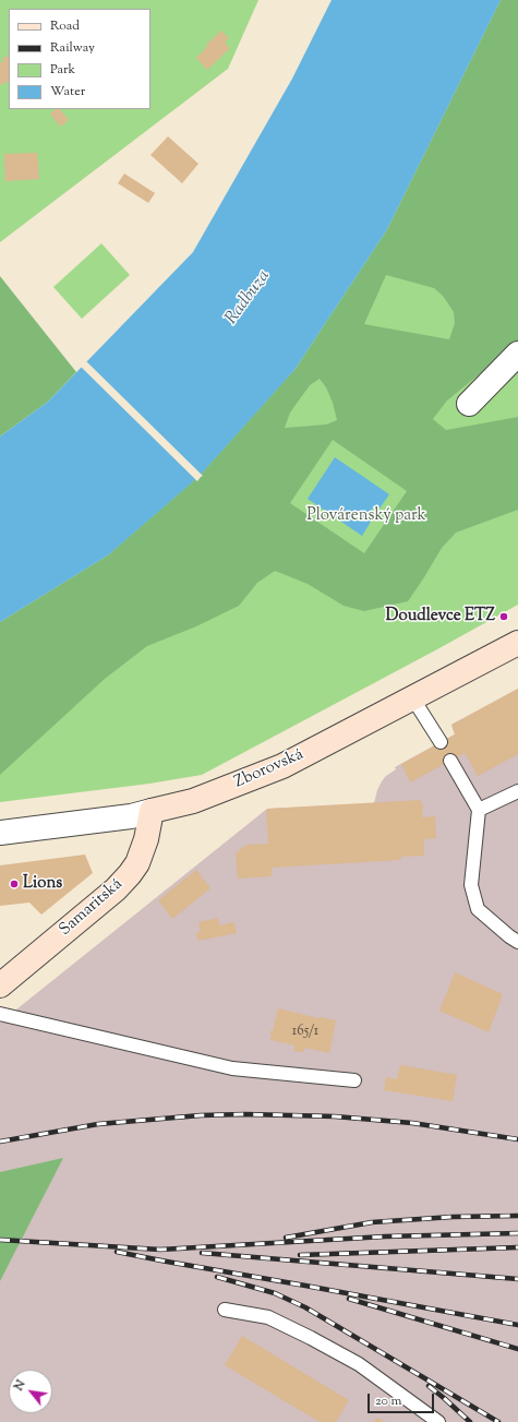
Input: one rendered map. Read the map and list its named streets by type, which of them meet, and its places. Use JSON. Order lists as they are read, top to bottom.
{
  "streets": {
    "main road": ["Zborovská", "Samaritská"]
  },
  "crossings": [
    ["Zborovská", "Samaritská"]
  ],
  "water": ["Radbuza"],
  "parks": ["Plovárenský park"],
  "places": ["Doudlevce ETZ", "Lions"],
  "house_numbers": ["165/1"],
  "legend": [
    "Road",
    "Railway",
    "Park",
    "Water"
  ],
  "scale_bar": "20 m",
  "north": "top left"
}
